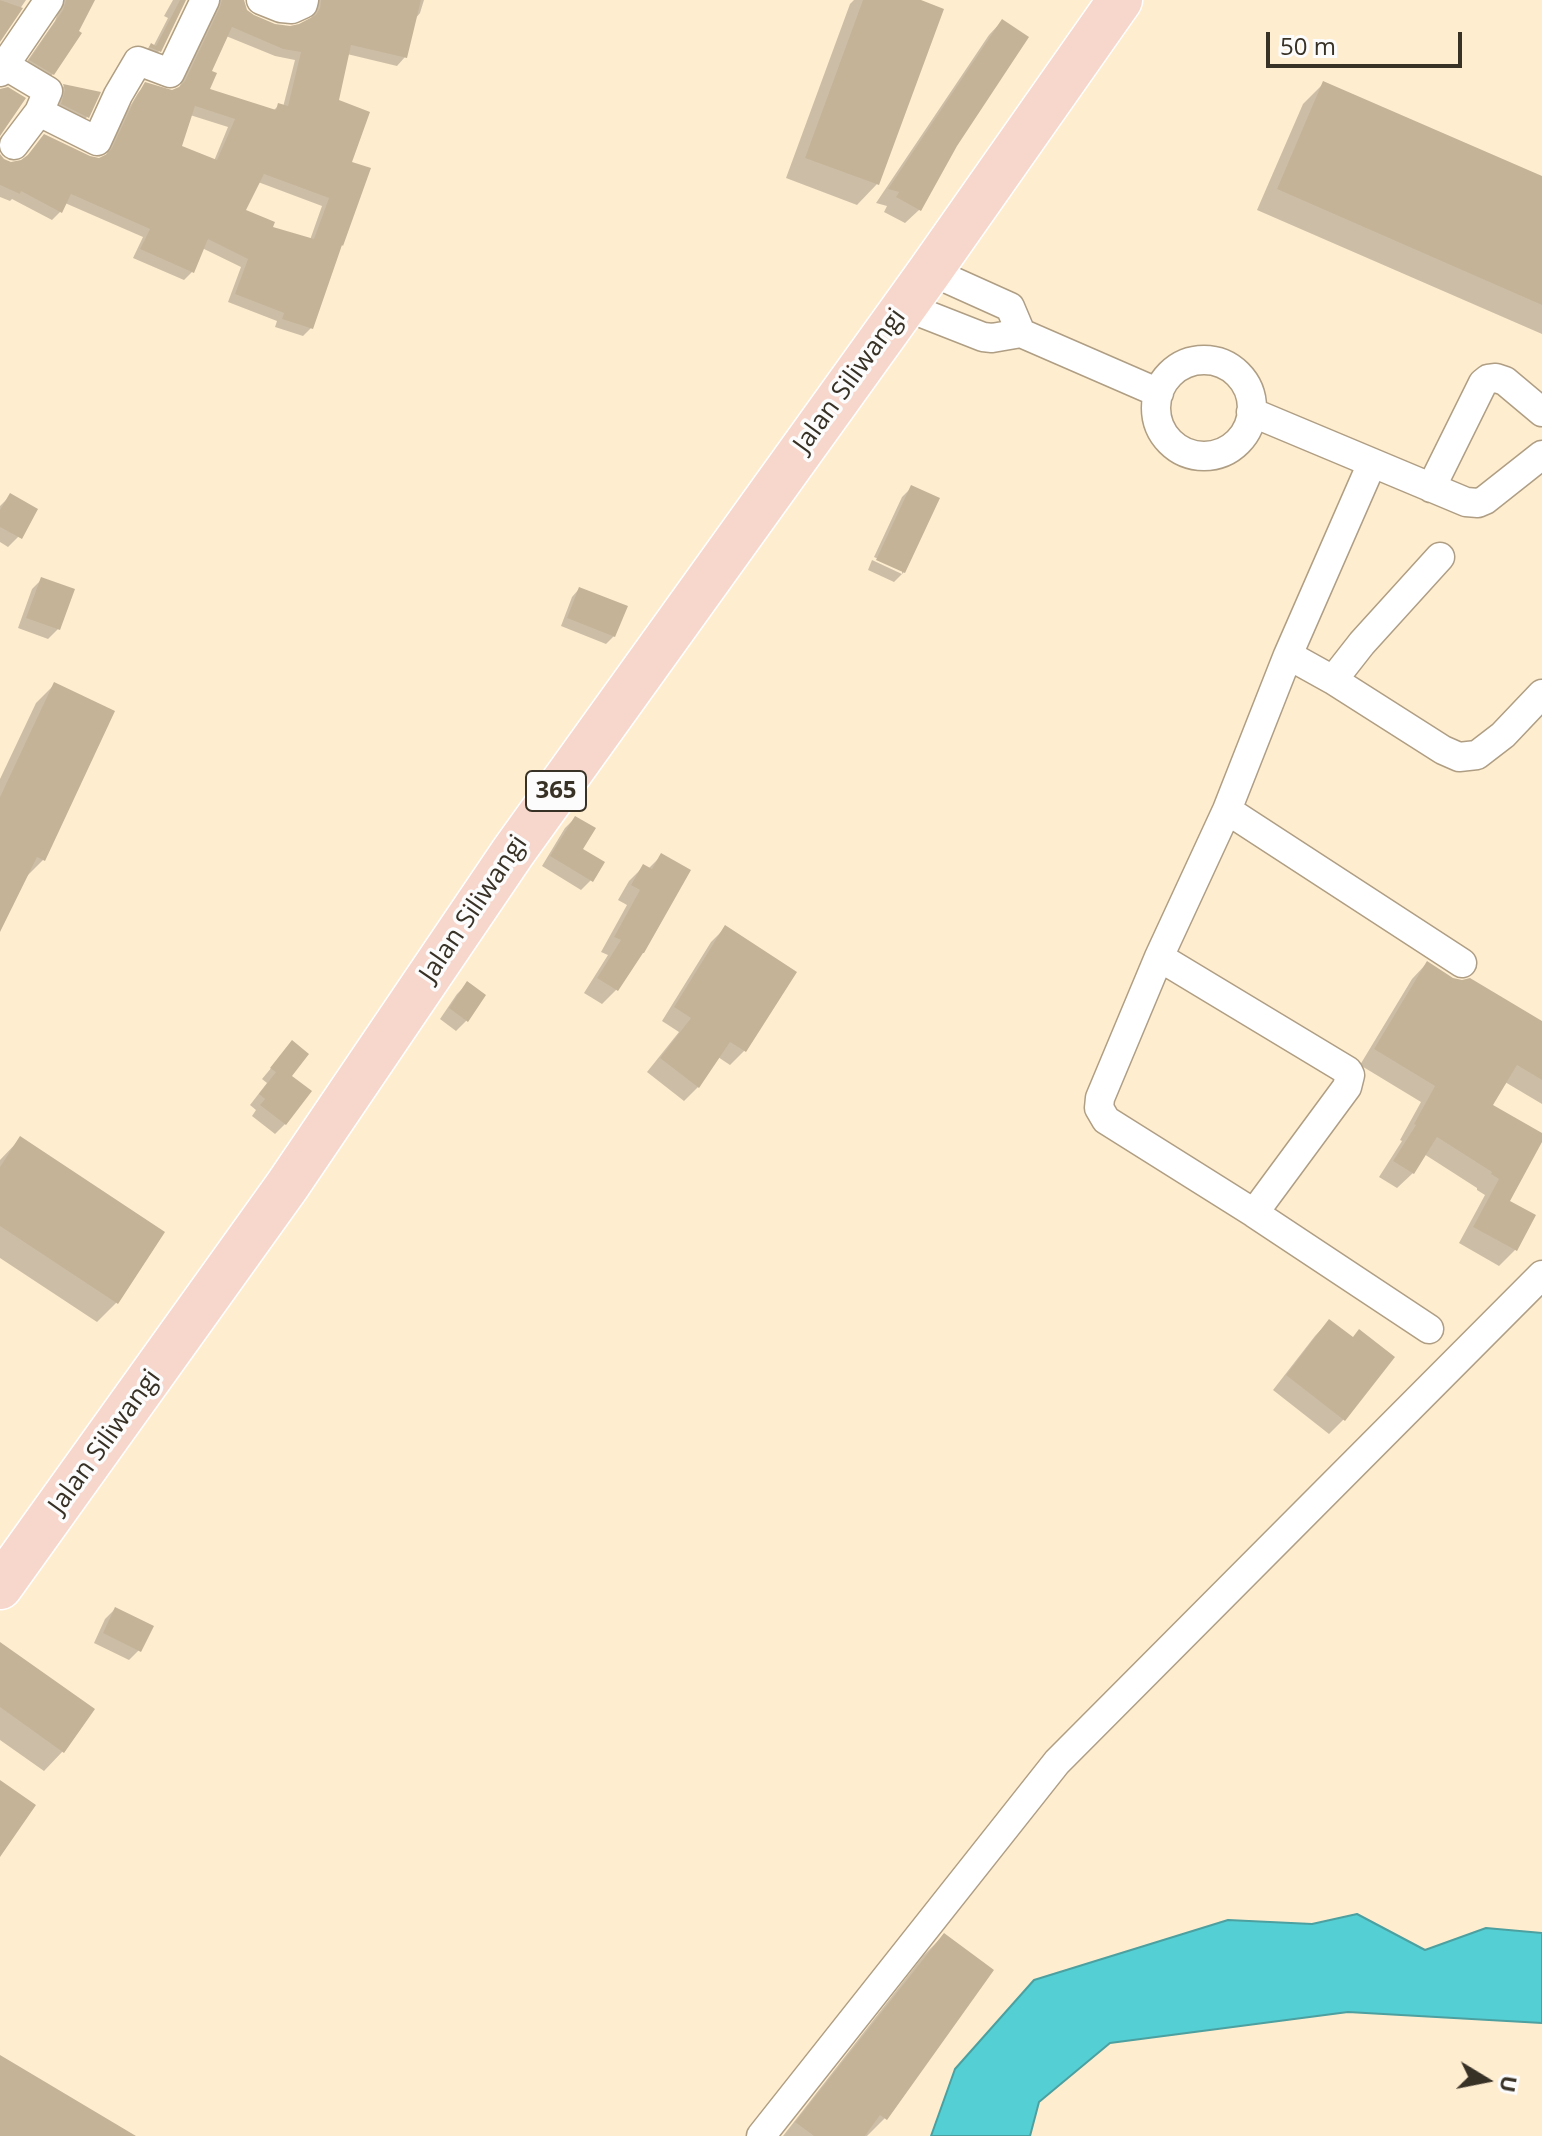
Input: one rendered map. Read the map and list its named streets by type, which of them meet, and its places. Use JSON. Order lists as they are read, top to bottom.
{
  "streets": {
    "main road": ["Jalan Siliwangi", "365"]
  },
  "scale_bar": "50 m",
  "north": "right"
}
